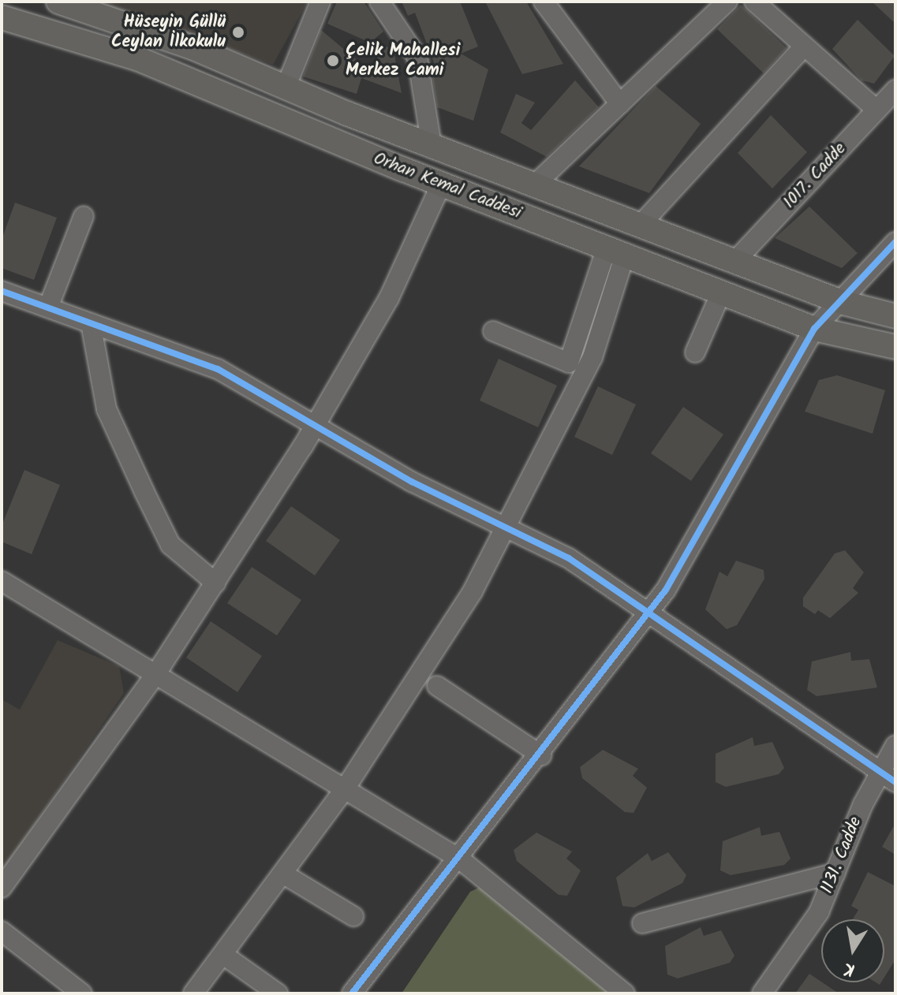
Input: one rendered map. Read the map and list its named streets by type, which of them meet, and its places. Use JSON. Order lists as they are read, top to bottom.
{
  "streets": {
    "main road": ["Orhan Kemal Caddesi"],
    "street": ["1017. Cadde", "1131. Cadde"]
  },
  "crossings": [
    ["1017. Cadde", "Orhan Kemal Caddesi"]
  ],
  "places": ["Hüseyin Güllü Ceylan İlkokulu", "Çelik Mahallesi Merkez Cami"],
  "north": "bottom"
}
